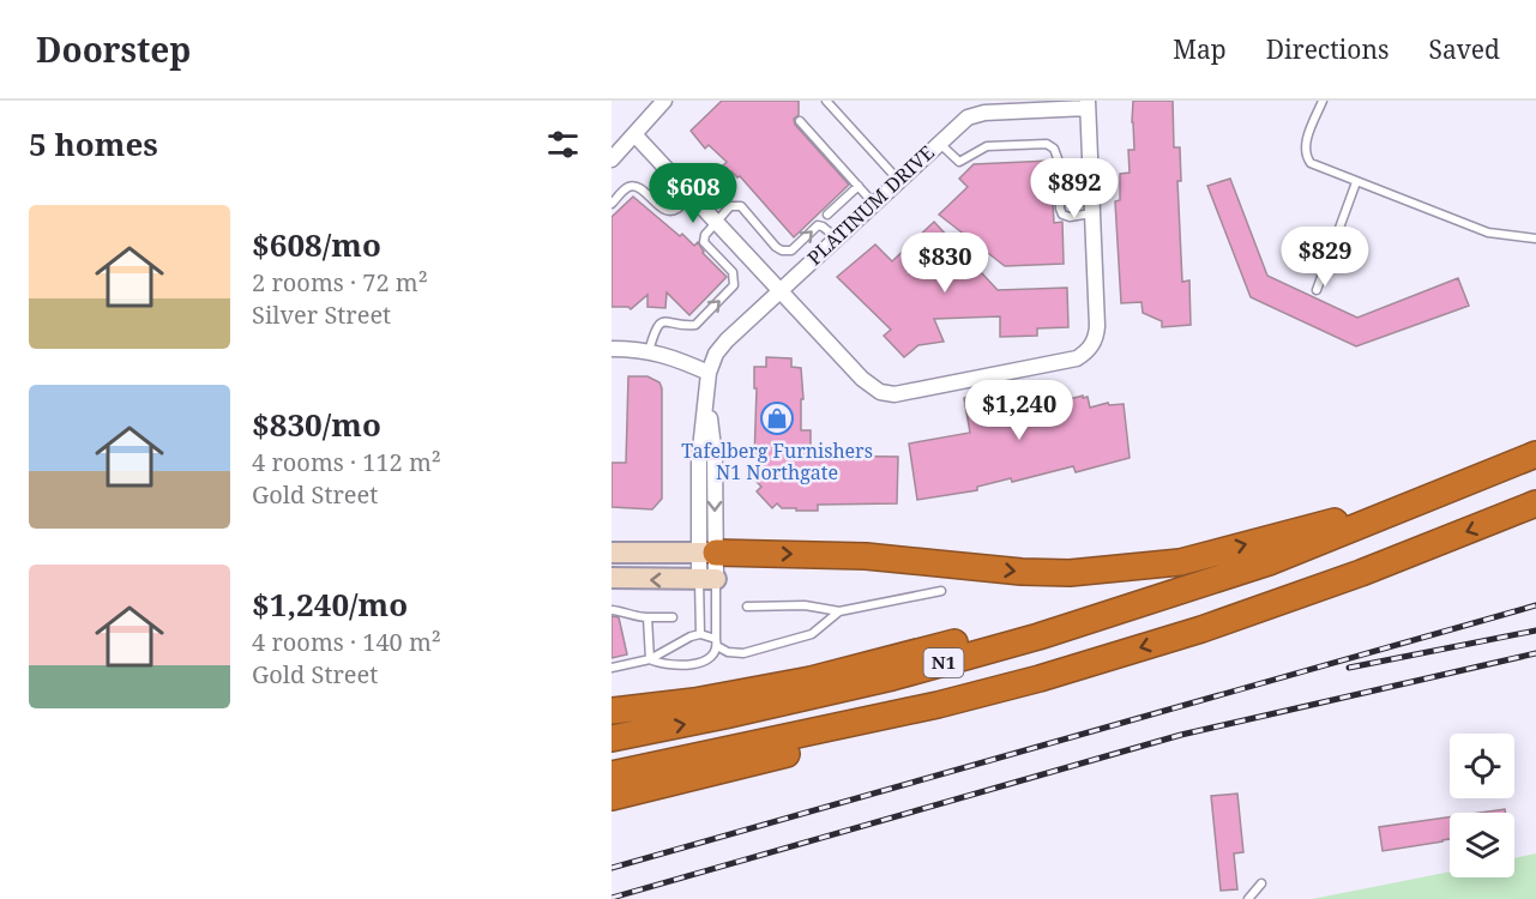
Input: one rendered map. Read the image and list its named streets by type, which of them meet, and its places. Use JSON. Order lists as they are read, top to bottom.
{
  "streets": {
    "highway": ["N1"],
    "street": ["PLATINUM DRIVE"]
  },
  "places": {
    "shop": ["Tafelberg Furnishers N1 Northgate"]
  },
  "page": {
    "header": "Doorstep",
    "nav": ["Map", "Directions", "Saved"],
    "heading": "5 homes",
    "price": [
      "$892",
      "$608",
      "$829",
      "$830",
      "$1,240"
    ],
    "list": [
      {
        "name": "$608/mo",
        "note": "2 rooms · 72 m² · Silver Street"
      },
      {
        "name": "$830/mo",
        "note": "4 rooms · 112 m² · Gold Street"
      },
      {
        "name": "$1,240/mo",
        "note": "4 rooms · 140 m² · Gold Street"
      }
    ]
  }
}
